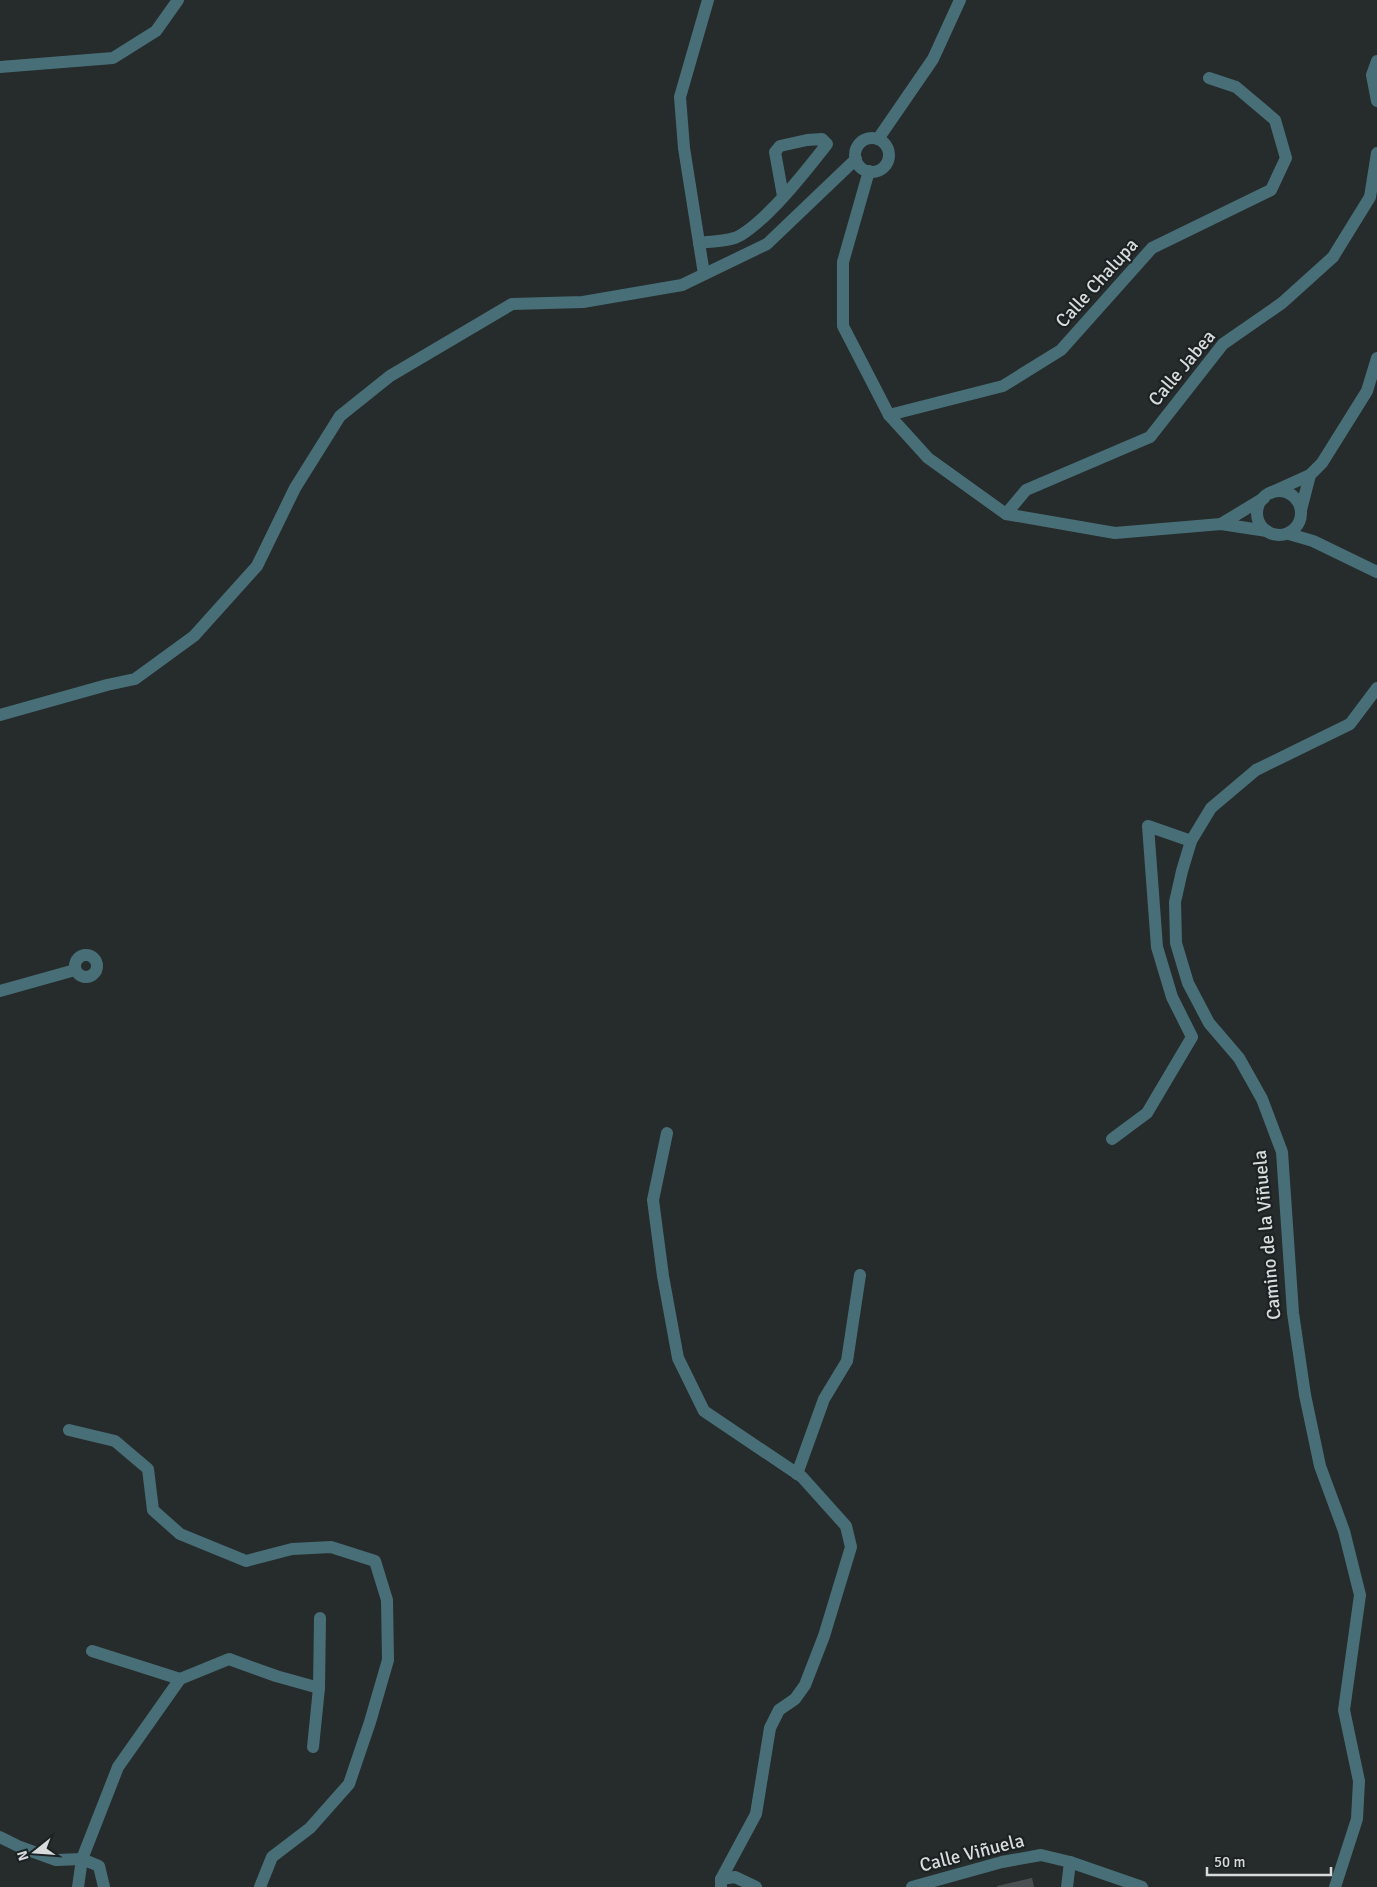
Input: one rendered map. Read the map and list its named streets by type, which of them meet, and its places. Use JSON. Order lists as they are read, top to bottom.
{
  "streets": {
    "street": [
      "Calle Chalupa",
      "Calle Jabea",
      "Camino de la Viñuela",
      "Calle Viñuela"
    ]
  },
  "scale_bar": "50 m",
  "north": "left"
}
